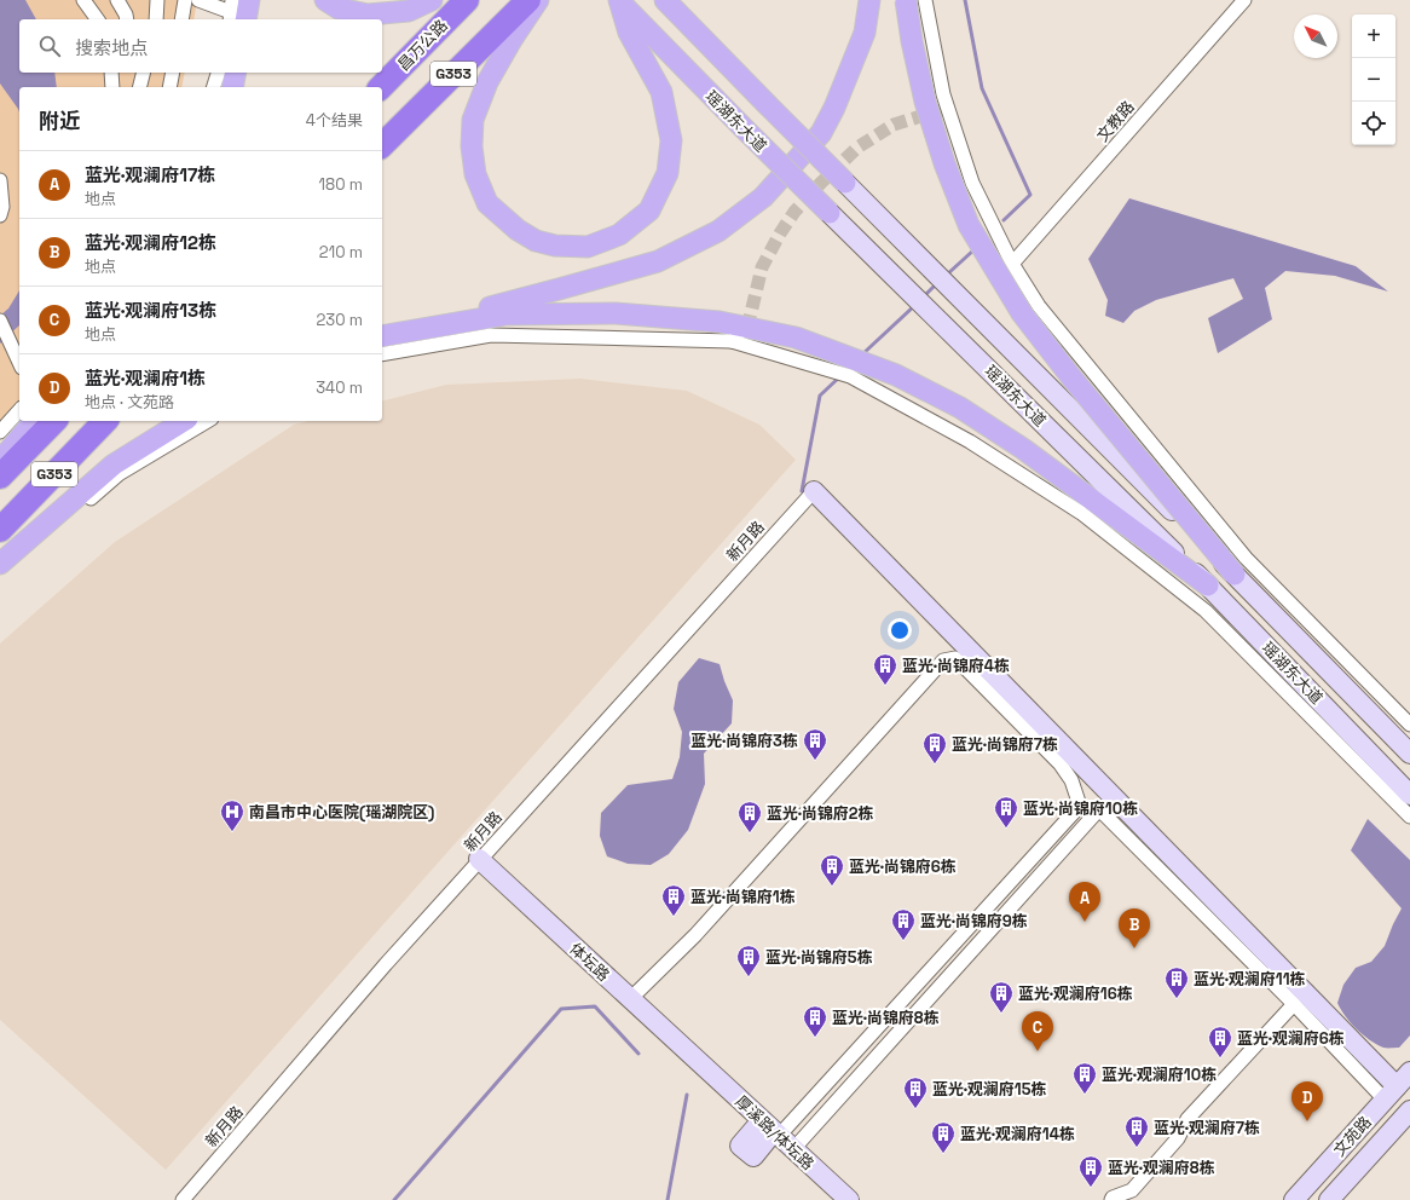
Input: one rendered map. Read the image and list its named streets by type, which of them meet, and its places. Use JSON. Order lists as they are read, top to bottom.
{
  "streets": {
    "highway": ["昌万公路", "G353"],
    "main road": [
      "瑶湖东大道",
      "体坛路",
      "厚溪路/体坛路",
      "文苑路"
    ],
    "street": ["文教路", "新月路"]
  },
  "crossings": [
    ["新月路", "体坛路"],
    ["体坛路", "厚溪路/体坛路"]
  ],
  "places": {
    "building": [
      "蓝光·尚锦府4栋",
      "蓝光·尚锦府3栋",
      "蓝光·尚锦府7栋",
      "蓝光·尚锦府10栋",
      "蓝光·尚锦府2栋",
      "蓝光·尚锦府6栋",
      "蓝光·尚锦府1栋",
      "蓝光·尚锦府9栋",
      "蓝光·尚锦府5栋",
      "蓝光·观澜府11栋",
      "蓝光·观澜府16栋",
      "蓝光·尚锦府8栋",
      "蓝光·观澜府6栋",
      "蓝光·观澜府10栋",
      "蓝光·观澜府15栋",
      "蓝光·观澜府7栋",
      "蓝光·观澜府14栋",
      "蓝光·观澜府8栋"
    ],
    "hospital": ["南昌市中心医院(瑶湖院区)"]
  },
  "north": "top left",
  "page": {
    "map_buttons": ["+", "−"],
    "search": "搜索地点",
    "heading": ["附近", "4个结果"],
    "list": [
      {
        "mark": "A",
        "name": "蓝光·观澜府17栋",
        "note": "地点",
        "value": "180 m"
      },
      {
        "mark": "B",
        "name": "蓝光·观澜府12栋",
        "note": "地点",
        "value": "210 m"
      },
      {
        "mark": "C",
        "name": "蓝光·观澜府13栋",
        "note": "地点",
        "value": "230 m"
      },
      {
        "mark": "D",
        "name": "蓝光·观澜府1栋",
        "note": "地点 · 文苑路",
        "value": "340 m"
      }
    ],
    "pins": [
      "A",
      "B",
      "C",
      "D"
    ]
  }
}
